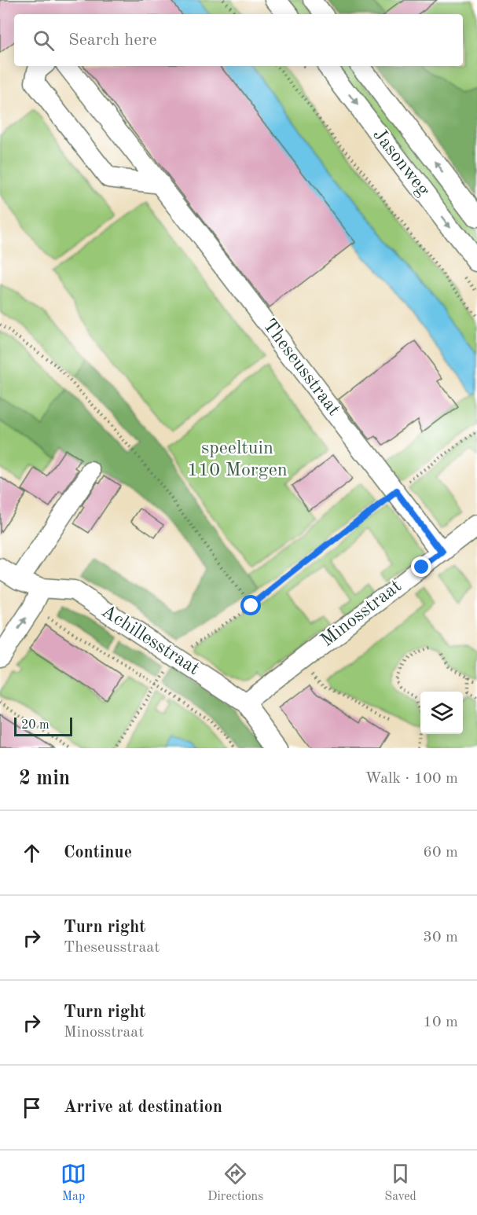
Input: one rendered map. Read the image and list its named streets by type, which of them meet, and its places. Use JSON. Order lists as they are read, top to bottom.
{
  "streets": {
    "street": [
      "Jasonweg",
      "Theseusstraat",
      "Minosstraat",
      "Achillesstraat"
    ]
  },
  "crossings": [
    ["Theseusstraat", "Minosstraat"],
    ["Minosstraat", "Achillesstraat"]
  ],
  "parks": ["speeltuin 110 Morgen"],
  "scale_bar": "20 m",
  "page": {
    "search": "Search here",
    "scale": "20 m",
    "heading": ["2 min", "Walk · 100 m"],
    "list": [
      ["Continue", "60 m"],
      ["Turn right", "Theseusstraat", "30 m"],
      ["Turn right", "Minosstraat", "10 m"],
      "Arrive at destination"
    ],
    "nav": ["Map", "Directions", "Saved"]
  }
}
